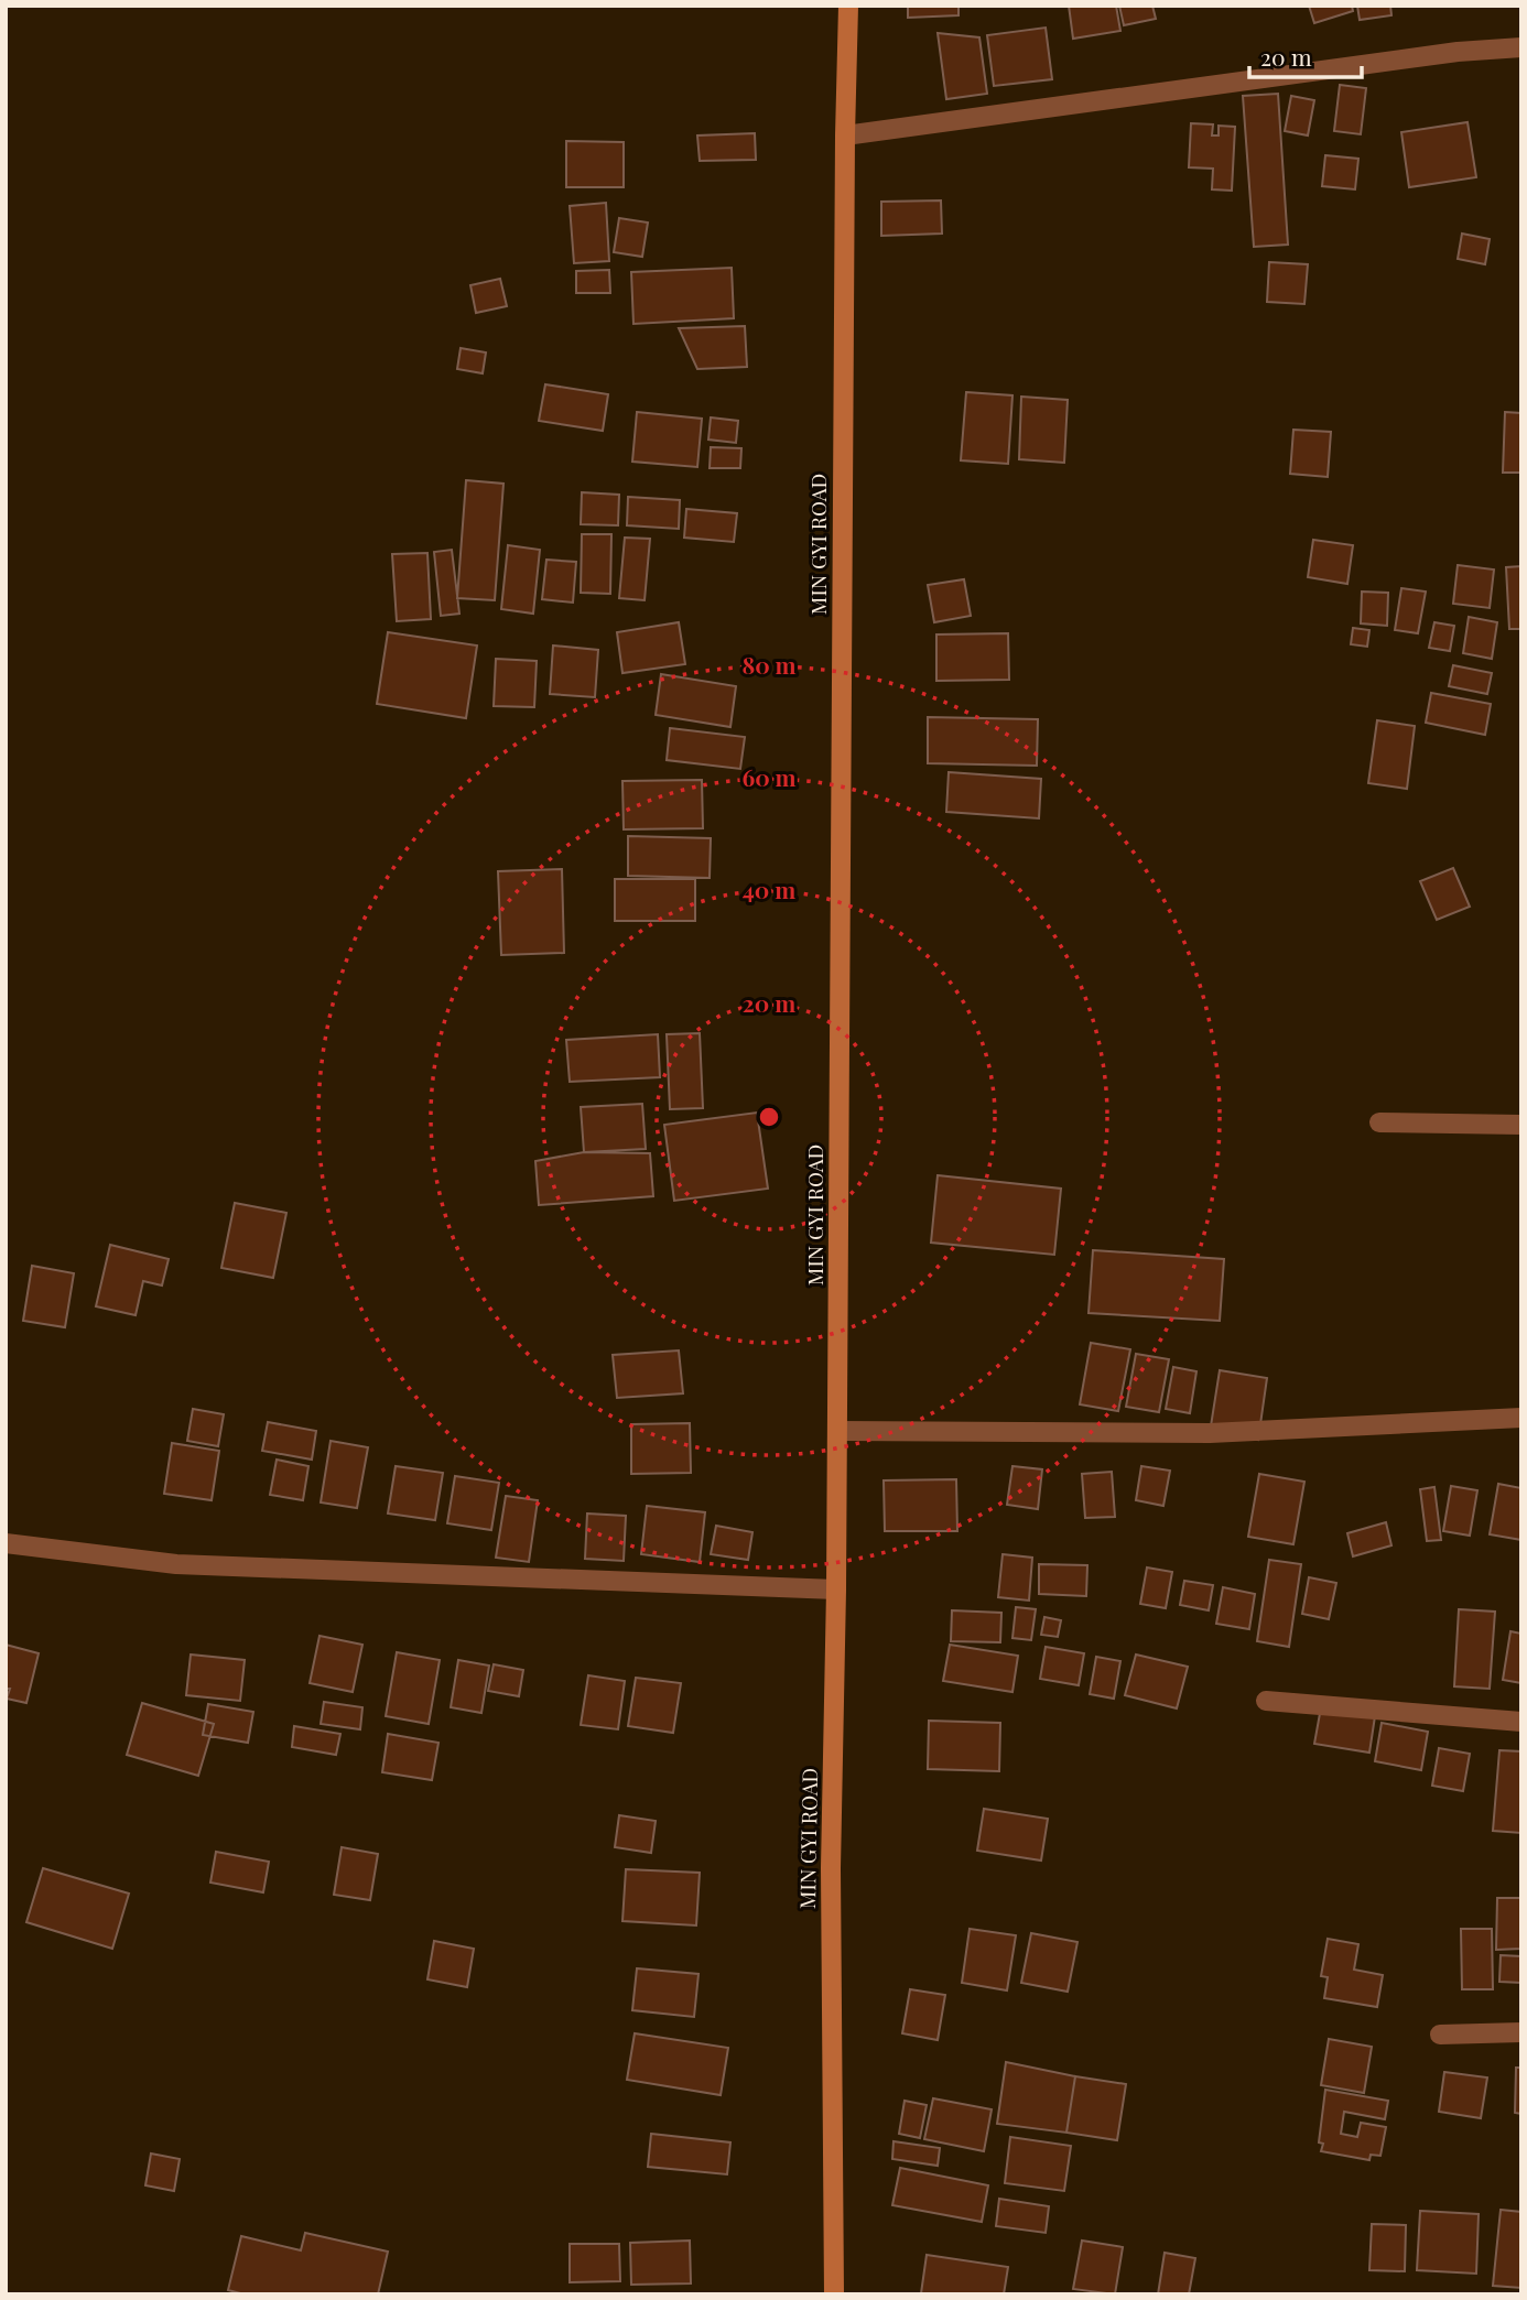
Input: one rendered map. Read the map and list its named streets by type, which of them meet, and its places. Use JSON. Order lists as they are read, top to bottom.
{
  "streets": {
    "main road": ["MIN GYI ROAD"]
  },
  "scale_bar": "20 m",
  "rings": [
    "80 m",
    "60 m",
    "40 m",
    "20 m"
  ]
}
